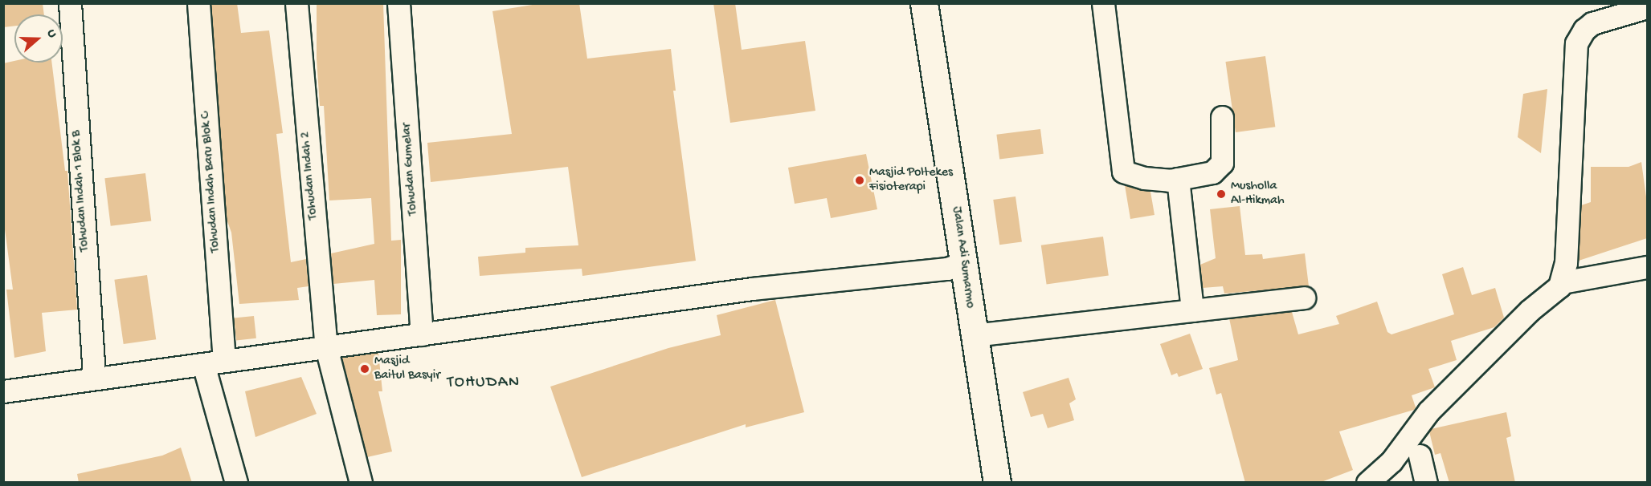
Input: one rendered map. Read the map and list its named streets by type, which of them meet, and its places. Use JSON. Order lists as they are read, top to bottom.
{
  "streets": {
    "main road": ["Jalan Adi Sumarmo"],
    "street": [
      "Tohudan Gumelar",
      "Tohudan Indah 2",
      "Tohudan Indah Baru Blok C",
      "Tohudan Indah 1 Blok B"
    ]
  },
  "districts": ["TOHUDAN"],
  "places": ["Masjid Poltekes Fisioterapi", "Musholla Al-Hikmah", "Masjid Baitul Basyir"],
  "north": "right"
}
